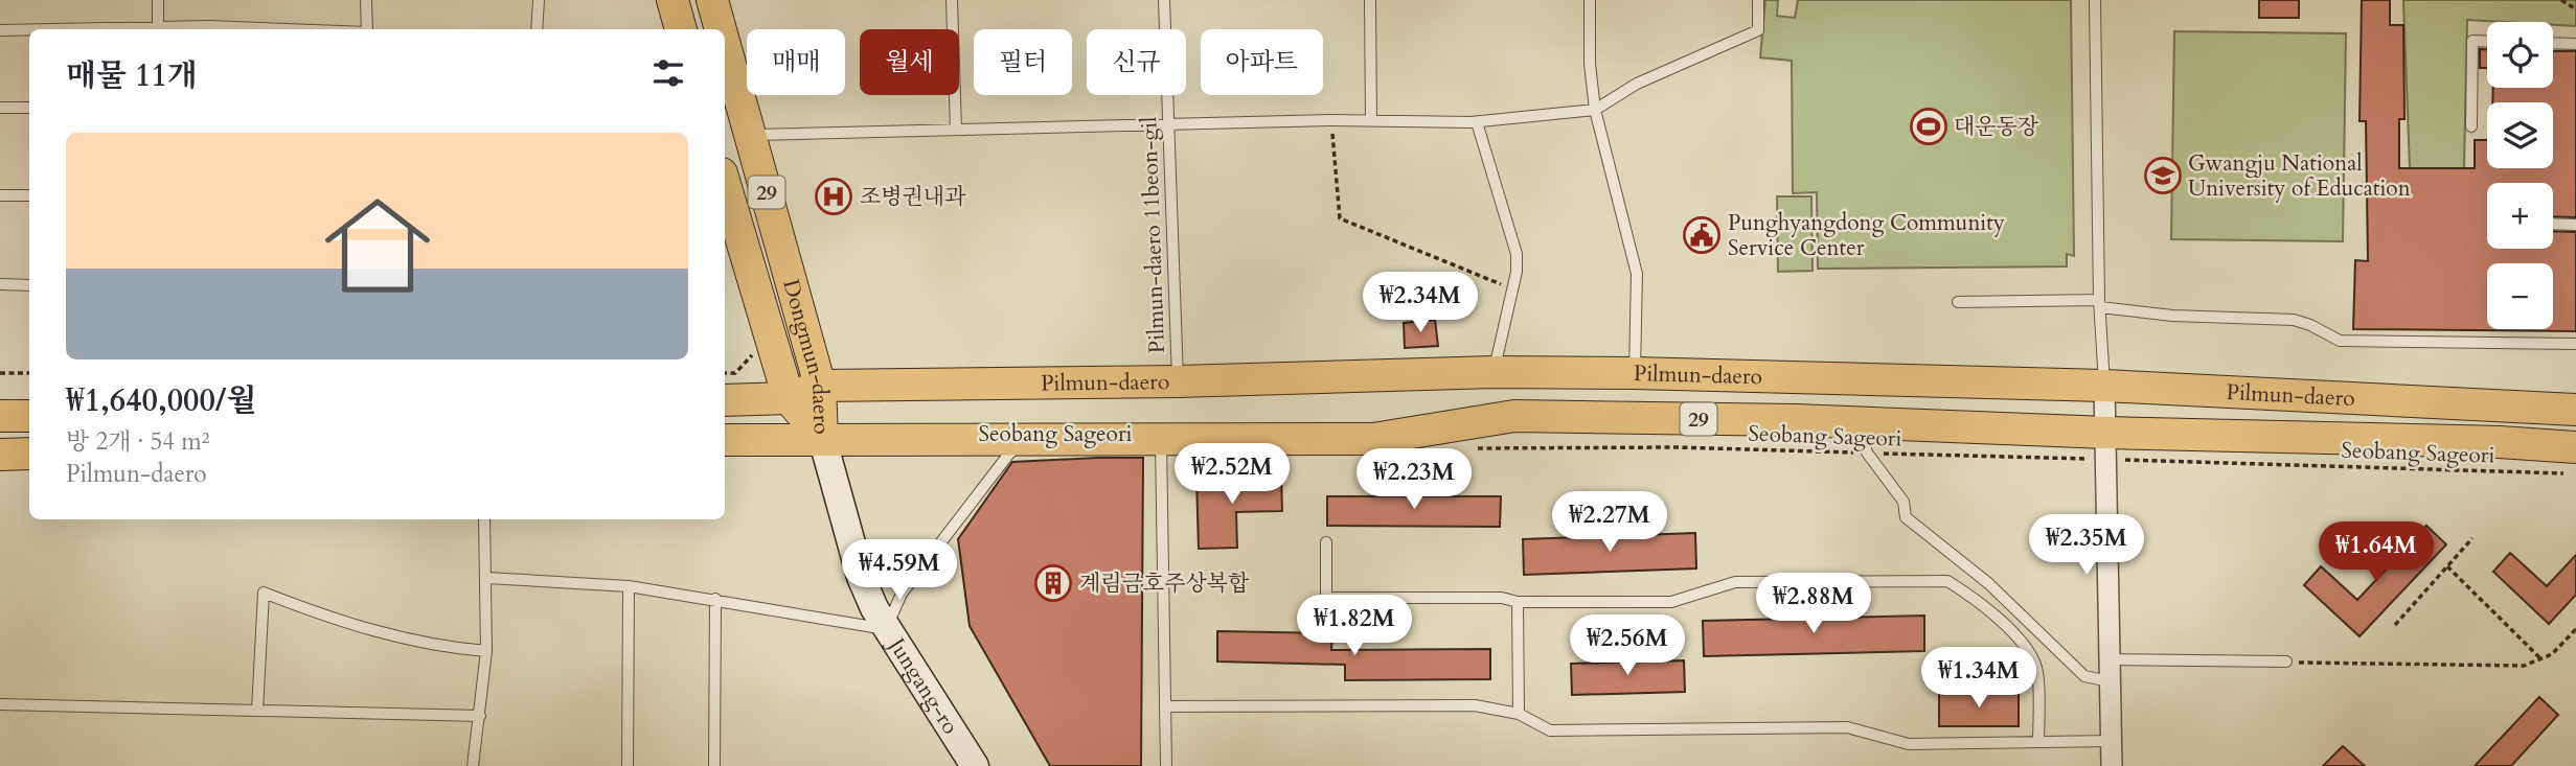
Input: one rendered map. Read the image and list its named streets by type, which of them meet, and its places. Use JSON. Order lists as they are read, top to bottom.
{
  "streets": {
    "main road": [
      "29",
      "Dongmun-daero",
      "Pilmun-daero",
      "Jungang-ro"
    ],
    "lane": ["Pilmun-daero 11beon-gil"],
    "path": ["Seobang Sageori"]
  },
  "crossings": [
    ["Pilmun-daero 11beon-gil", "Pilmun-daero"],
    ["Dongmun-daero", "Pilmun-daero"],
    ["Dongmun-daero", "Jungang-ro"],
    ["Pilmun-daero", "Seobang Sageori"],
    ["Pilmun-daero", "Jungang-ro"]
  ],
  "places": {
    "sports": ["대운동장"],
    "school or university": ["Gwangju National University of Education"],
    "hospital": ["조병권내과"],
    "public building": ["Punghyangdong Community Service Center"],
    "building": ["계림금호주상복합"]
  },
  "page": {
    "map_buttons": ["+", "−"],
    "chip": [
      "매매",
      "월세",
      "필터",
      "신규",
      "아파트"
    ],
    "heading": "매물 11개",
    "list": [
      {
        "name": "₩1,640,000/월",
        "note": "방 2개 · 54 m² · Pilmun-daero"
      }
    ],
    "price": [
      "₩2.34M",
      "₩2.52M",
      "₩2.23M",
      "₩2.27M",
      "₩2.35M",
      "₩1.64M",
      "₩4.59M",
      "₩2.88M",
      "₩1.82M",
      "₩2.56M",
      "₩1.34M"
    ]
  }
}
